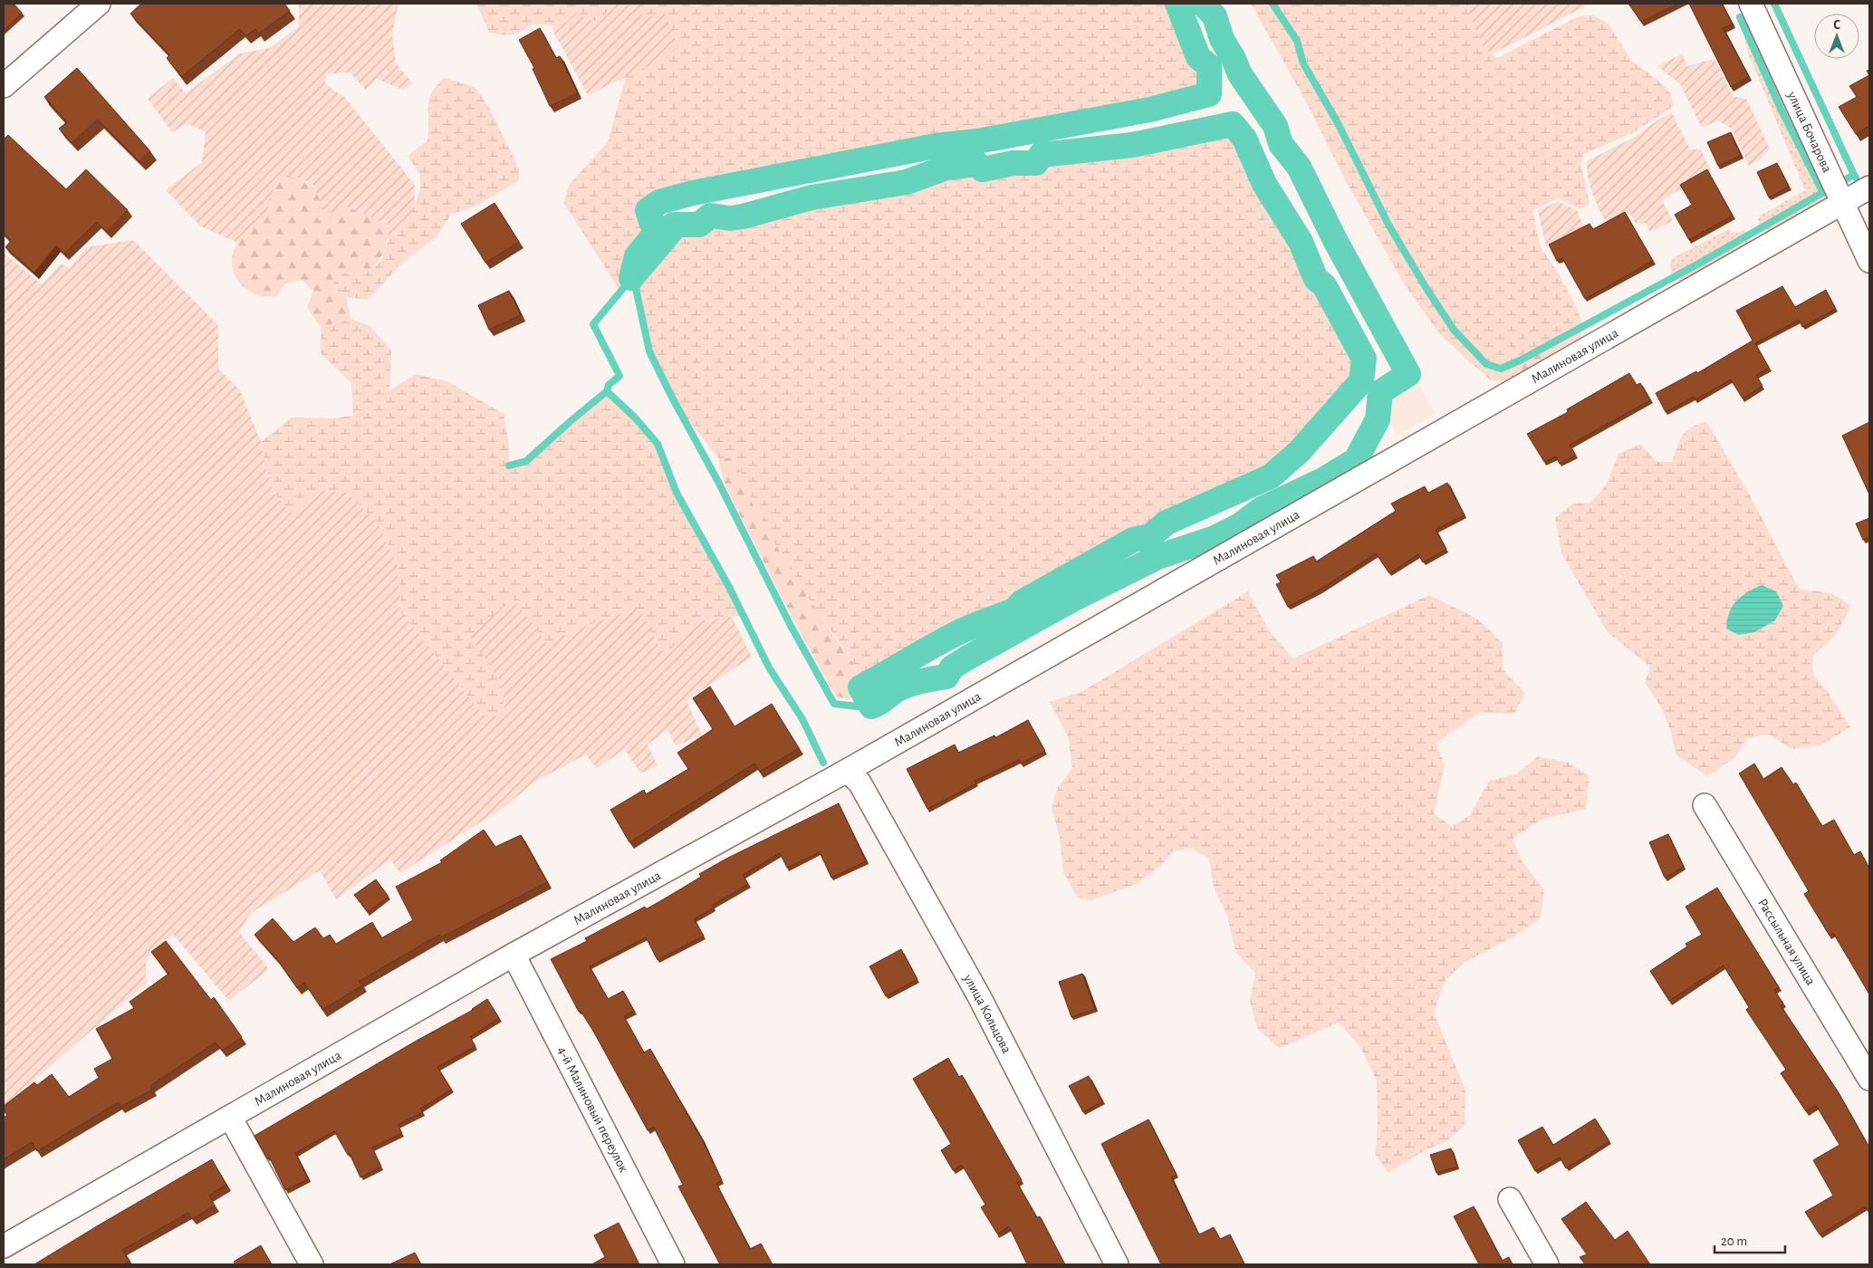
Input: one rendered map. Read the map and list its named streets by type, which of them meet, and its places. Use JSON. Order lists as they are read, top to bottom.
{
  "streets": {
    "street": [
      "улица Бочарова",
      "Малиновая улица",
      "Рассыльная улица",
      "улица Кольцова",
      "4-й Малиновый переулок"
    ]
  },
  "crossings": [
    ["улица Бочарова", "Малиновая улица"],
    ["Малиновая улица", "улица Кольцова"],
    ["Малиновая улица", "4-й Малиновый переулок"]
  ],
  "scale_bar": "20 m",
  "north": "top"
}
